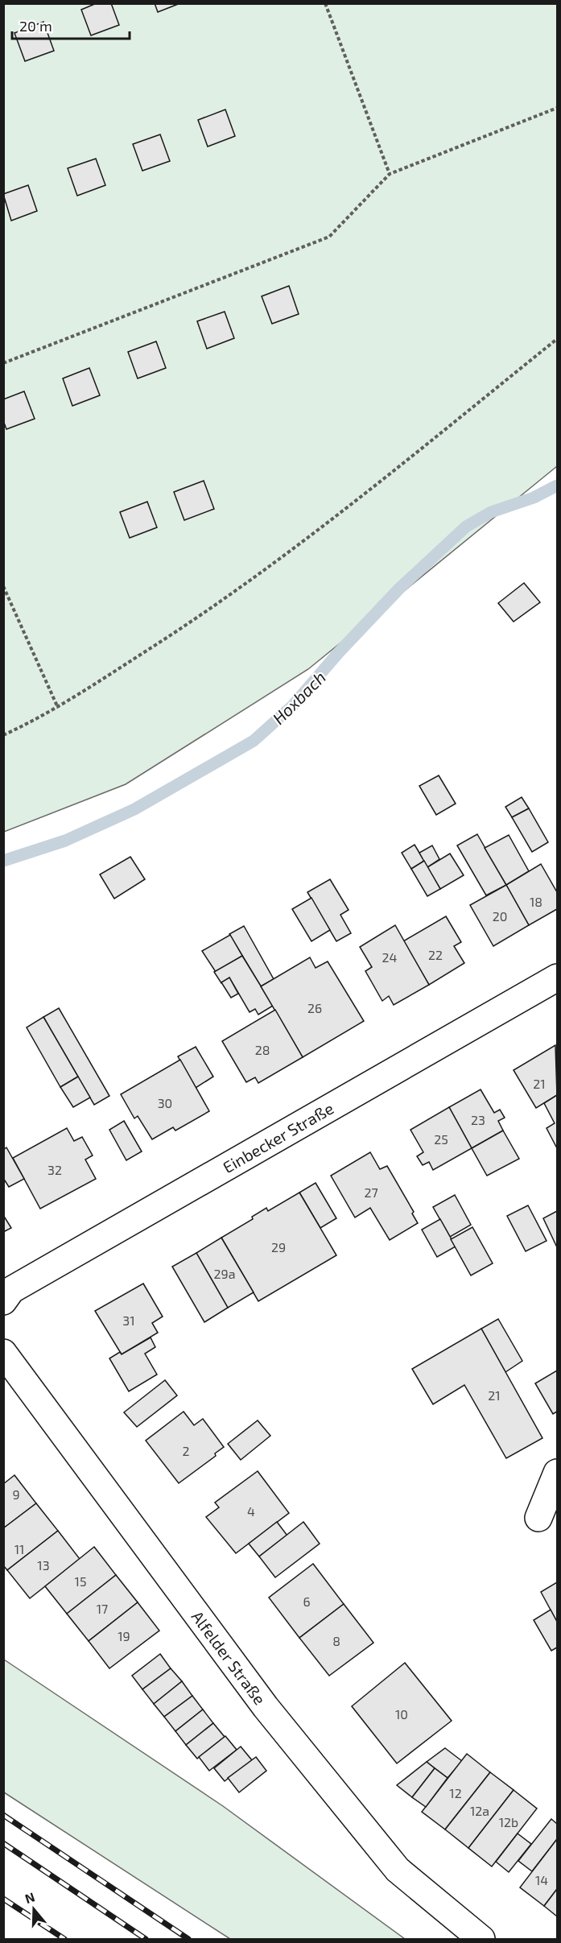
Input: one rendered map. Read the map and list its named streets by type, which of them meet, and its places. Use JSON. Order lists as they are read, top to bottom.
{
  "streets": {
    "street": ["Einbecker Straße", "Alfelder Straße"]
  },
  "water": ["Hoxbach"],
  "house_numbers": [
    "18",
    "20",
    "22",
    "24",
    "26",
    "28",
    "21",
    "30",
    "23",
    "25",
    "32",
    "27",
    "29",
    "29a",
    "31",
    "21",
    "2",
    "9",
    "4",
    "11",
    "13",
    "15",
    "6",
    "17",
    "19",
    "8",
    "10",
    "12",
    "12a",
    "12b",
    "14"
  ],
  "scale_bar": "20 m",
  "north": "top"
}
